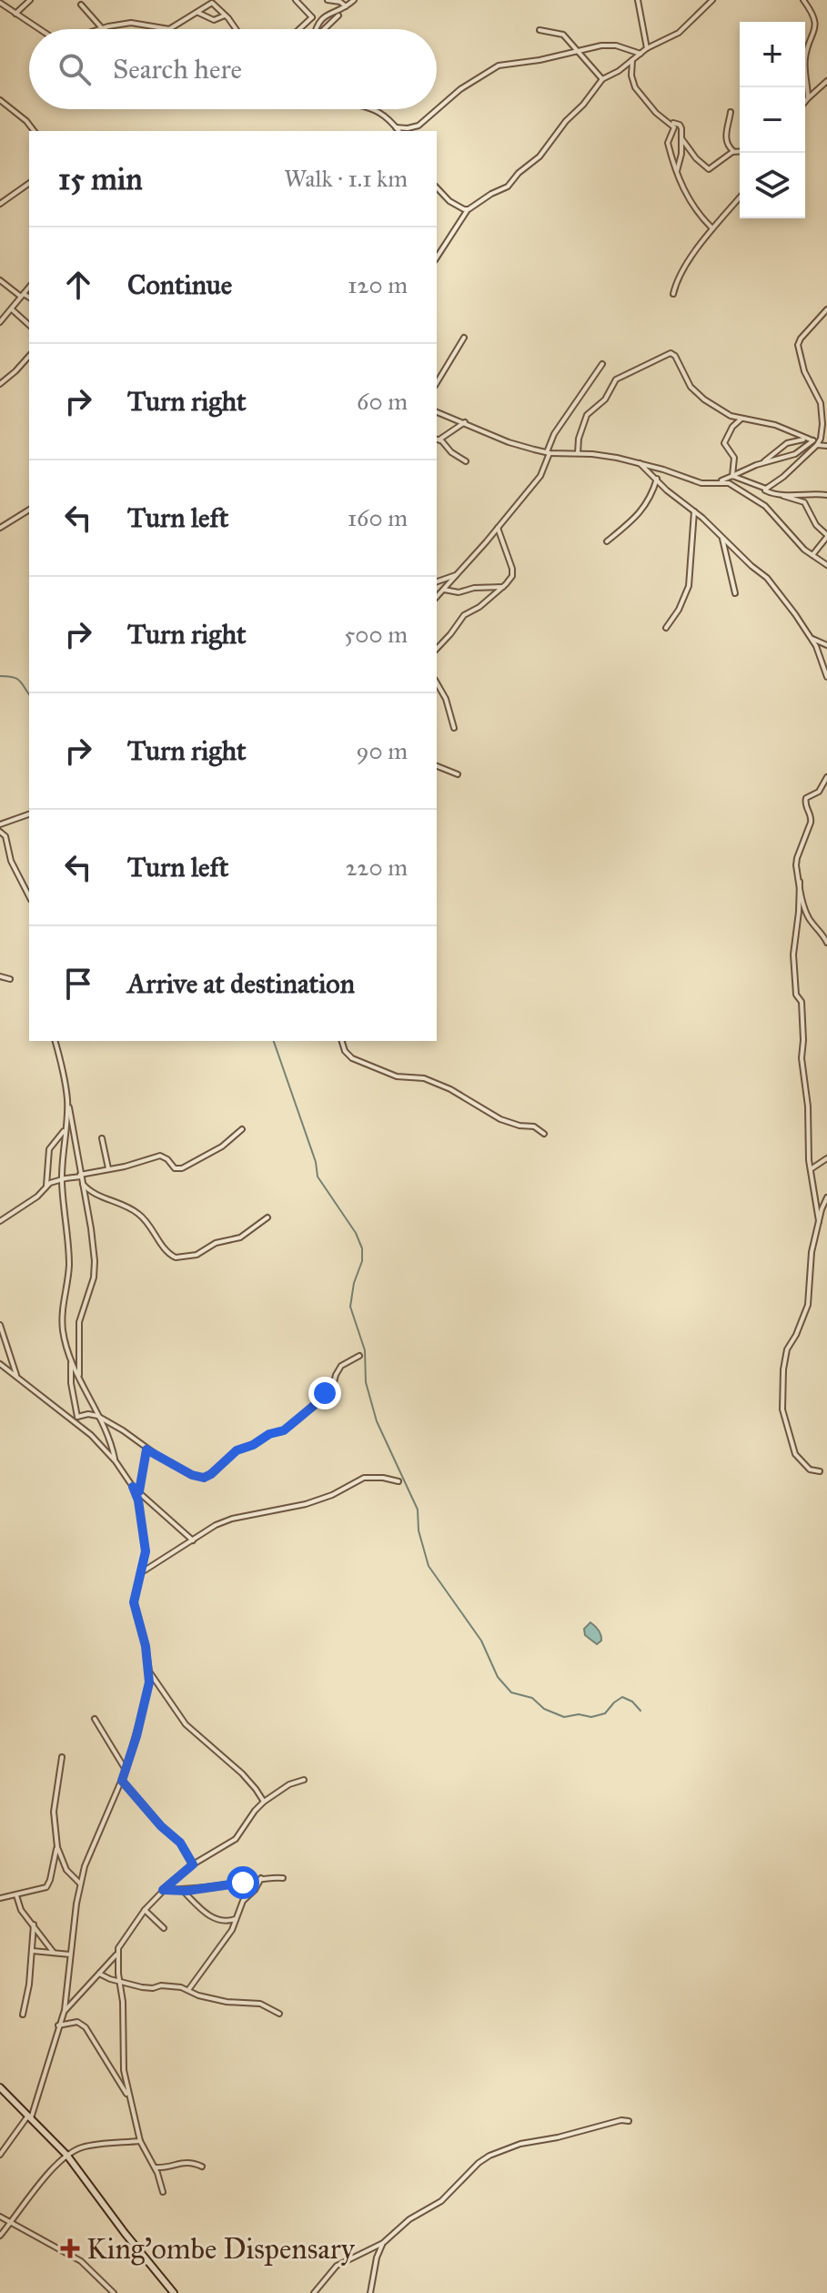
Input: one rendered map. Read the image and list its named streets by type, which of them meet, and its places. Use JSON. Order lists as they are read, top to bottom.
{
  "places": {
    "health": ["King'ombe Dispensary"]
  },
  "page": {
    "map_buttons": ["+", "−"],
    "search": "Search here",
    "heading": ["15 min", "Walk · 1.1 km"],
    "list": [
      ["Continue", "120 m"],
      ["Turn right", "60 m"],
      ["Turn left", "160 m"],
      ["Turn right", "500 m"],
      ["Turn right", "90 m"],
      ["Turn left", "220 m"],
      "Arrive at destination"
    ]
  }
}
